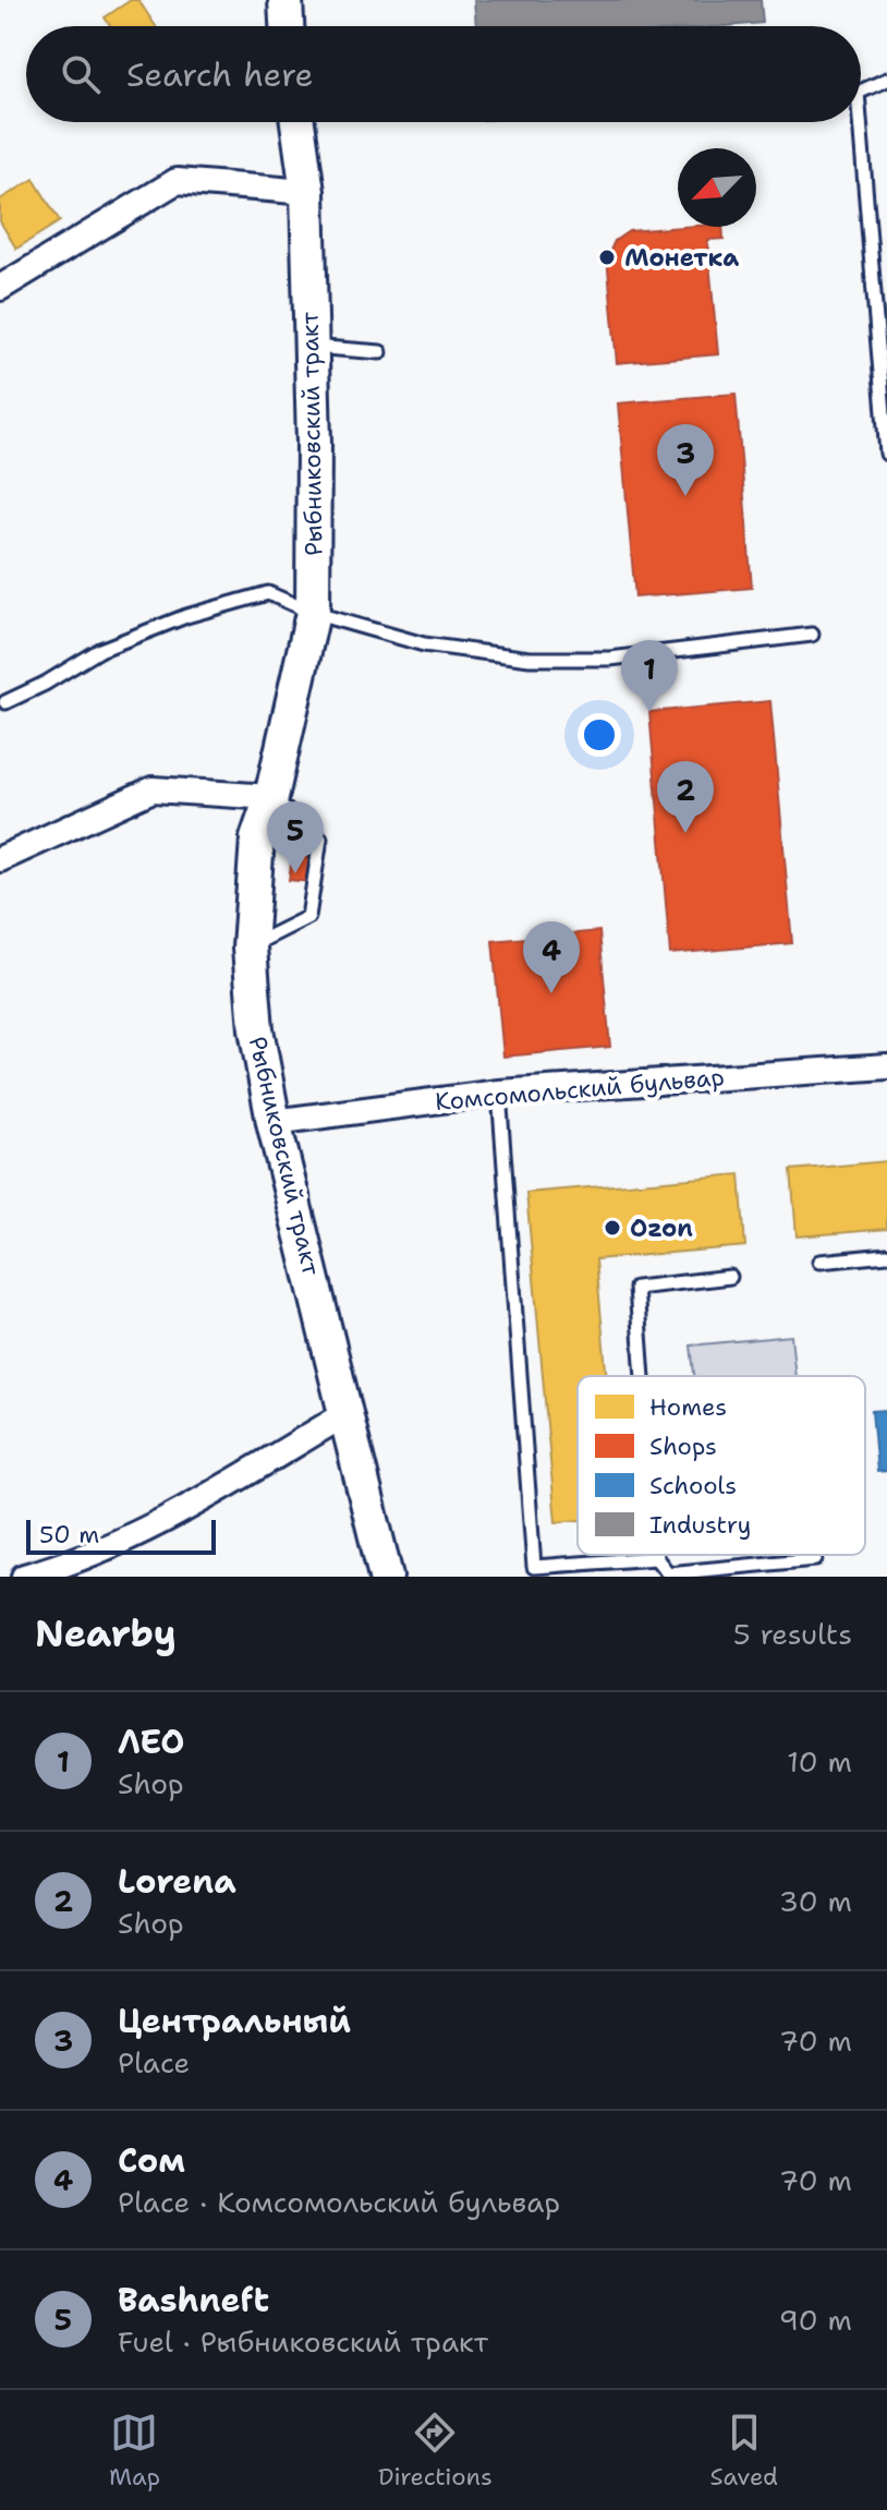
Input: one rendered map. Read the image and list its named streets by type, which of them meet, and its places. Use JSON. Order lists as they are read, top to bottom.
{
  "streets": {
    "main road": ["Рыбниковский тракт"],
    "street": ["Комсомольский бульвар"]
  },
  "crossings": [
    ["Рыбниковский тракт", "Комсомольский бульвар"]
  ],
  "places": ["Монетка", "Ozon"],
  "legend": [
    "Homes",
    "Shops",
    "Schools",
    "Industry"
  ],
  "scale_bar": "50 m",
  "north": "bottom left",
  "page": {
    "search": "Search here",
    "pins": [
      "3",
      "1",
      "2",
      "5",
      "4"
    ],
    "scale": "50 m",
    "heading": ["Nearby", "5 results"],
    "list": [
      {
        "mark": "1",
        "name": "ЛЕО",
        "note": "Shop",
        "value": "10 m"
      },
      {
        "mark": "2",
        "name": "Lorena",
        "note": "Shop",
        "value": "30 m"
      },
      {
        "mark": "3",
        "name": "Центральный",
        "note": "Place",
        "value": "70 m"
      },
      {
        "mark": "4",
        "name": "Сом",
        "note": "Place · Комсомольский бульвар",
        "value": "70 m"
      },
      {
        "mark": "5",
        "name": "Bashneft",
        "note": "Fuel · Рыбниковский тракт",
        "value": "90 m"
      }
    ],
    "nav": ["Map", "Directions", "Saved"]
  }
}
